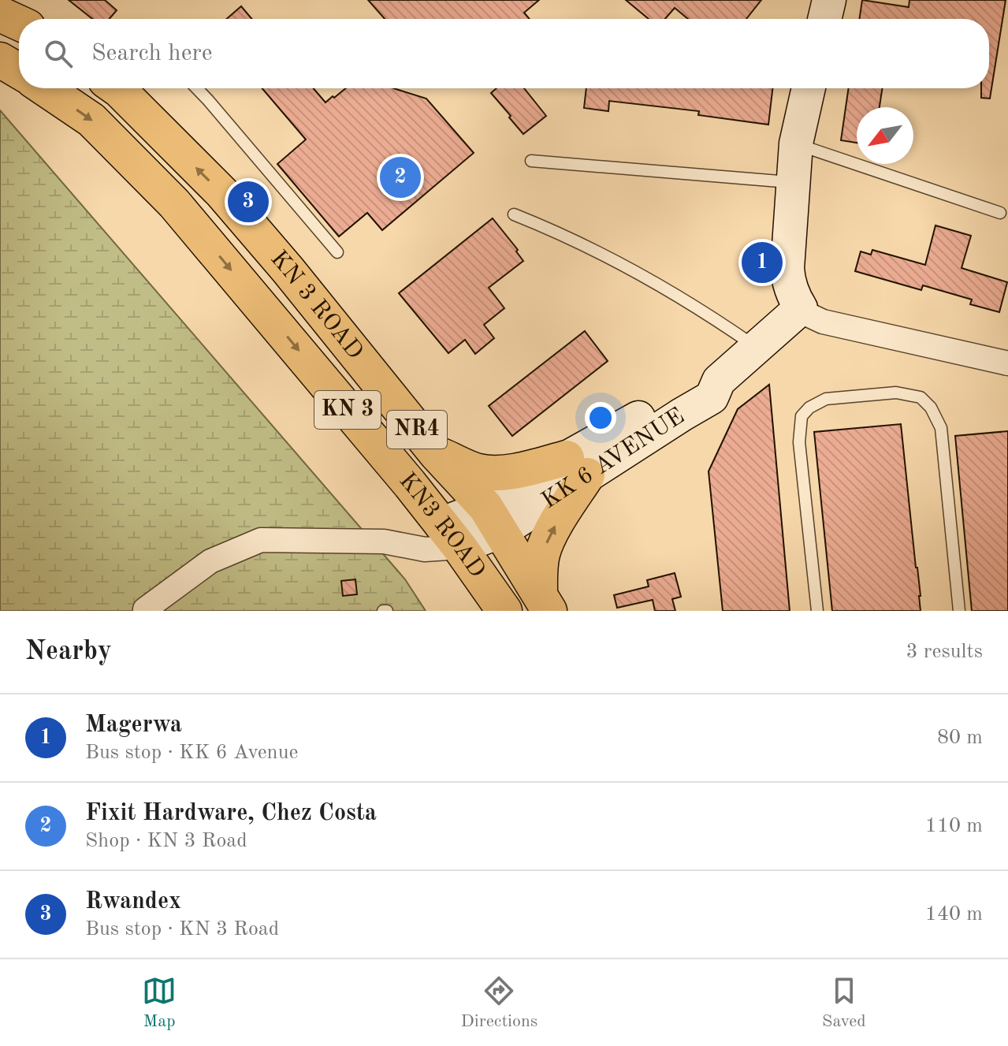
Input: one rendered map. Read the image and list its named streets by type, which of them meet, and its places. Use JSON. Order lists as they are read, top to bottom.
{
  "streets": {
    "highway": [
      "KN 3 ROAD",
      "KN 3",
      "NR4",
      "KN3 ROAD"
    ],
    "main road": ["KK 6 AVENUE"]
  },
  "crossings": [
    ["KN 3 ROAD", "KK 6 AVENUE"],
    ["KN 3 ROAD", "KN3 ROAD"],
    ["KK 6 AVENUE", "KN3 ROAD"]
  ],
  "one_way": ["KN3 ROAD"],
  "north": "bottom left",
  "page": {
    "search": "Search here",
    "pins": ["2", "3", "1"],
    "heading": ["Nearby", "3 results"],
    "list": [
      {
        "mark": "1",
        "name": "Magerwa",
        "note": "Bus stop · KK 6 Avenue",
        "value": "80 m"
      },
      {
        "mark": "2",
        "name": "Fixit Hardware, Chez Costa",
        "note": "Shop · KN 3 Road",
        "value": "110 m"
      },
      {
        "mark": "3",
        "name": "Rwandex",
        "note": "Bus stop · KN 3 Road",
        "value": "140 m"
      }
    ],
    "nav": ["Map", "Directions", "Saved"]
  }
}
